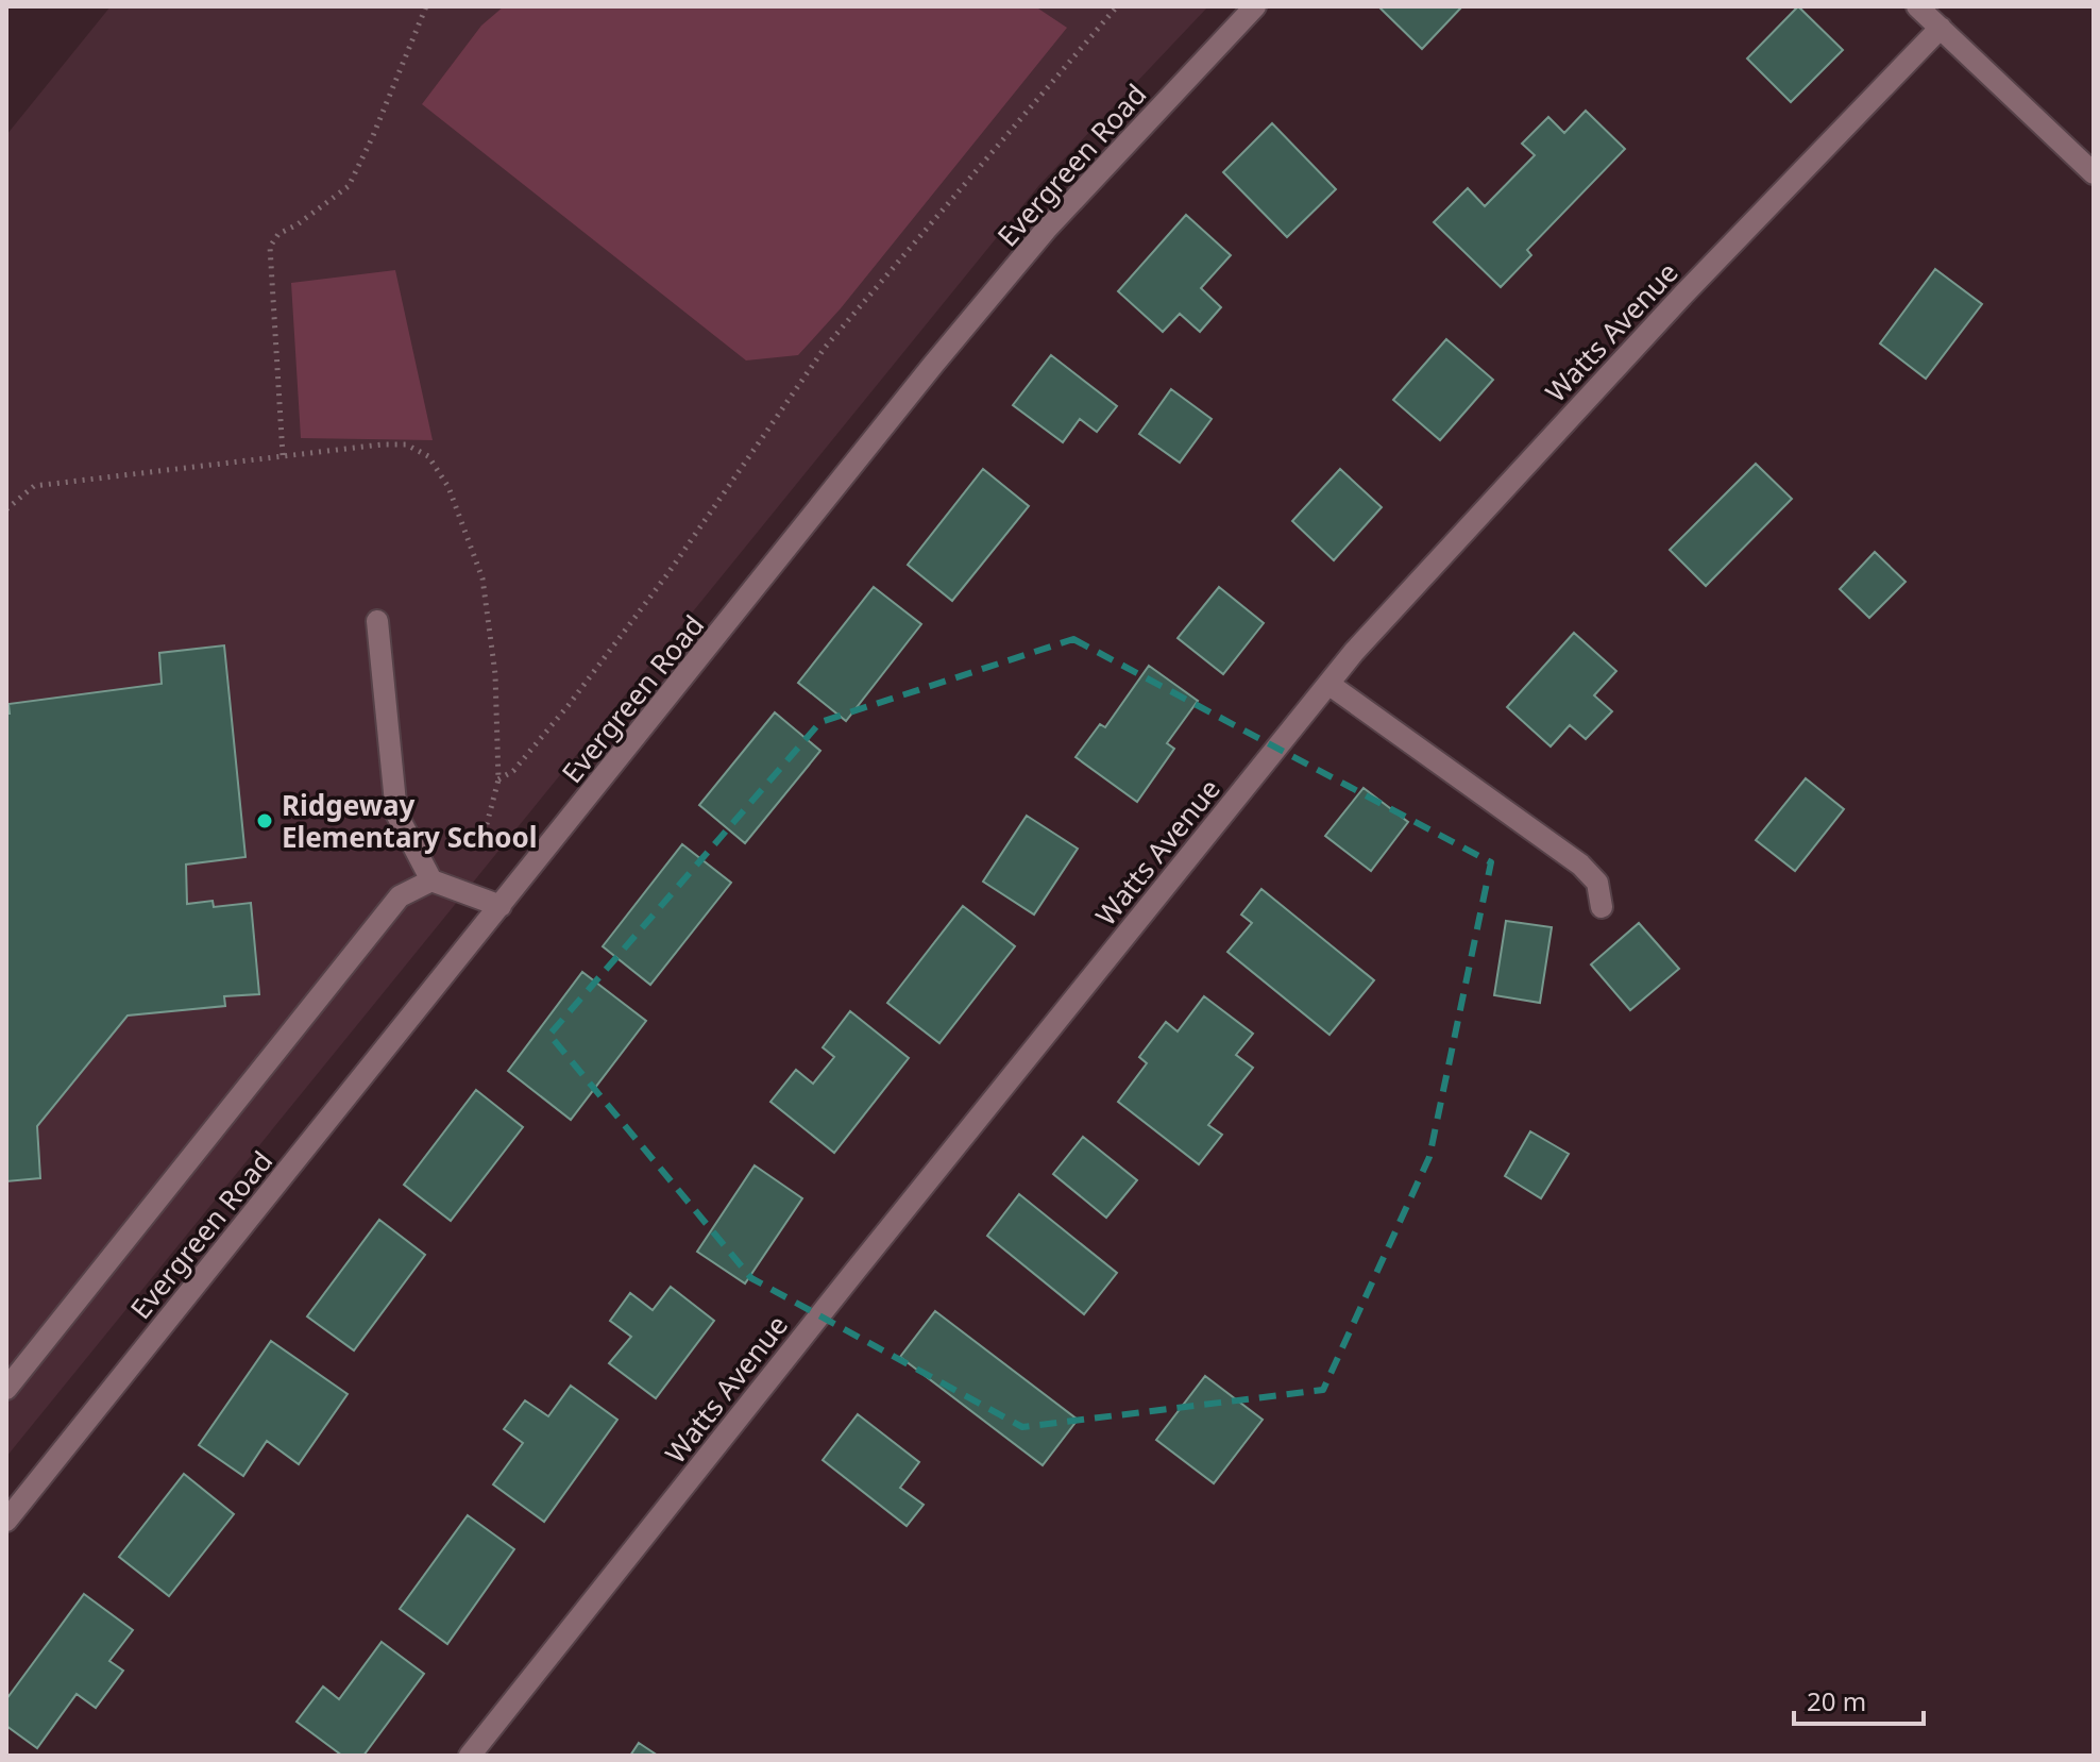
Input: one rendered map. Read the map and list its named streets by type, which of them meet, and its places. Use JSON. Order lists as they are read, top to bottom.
{
  "streets": {
    "street": ["Evergreen Road", "Watts Avenue"]
  },
  "places": ["Ridgeway Elementary School"],
  "scale_bar": "20 m"
}
